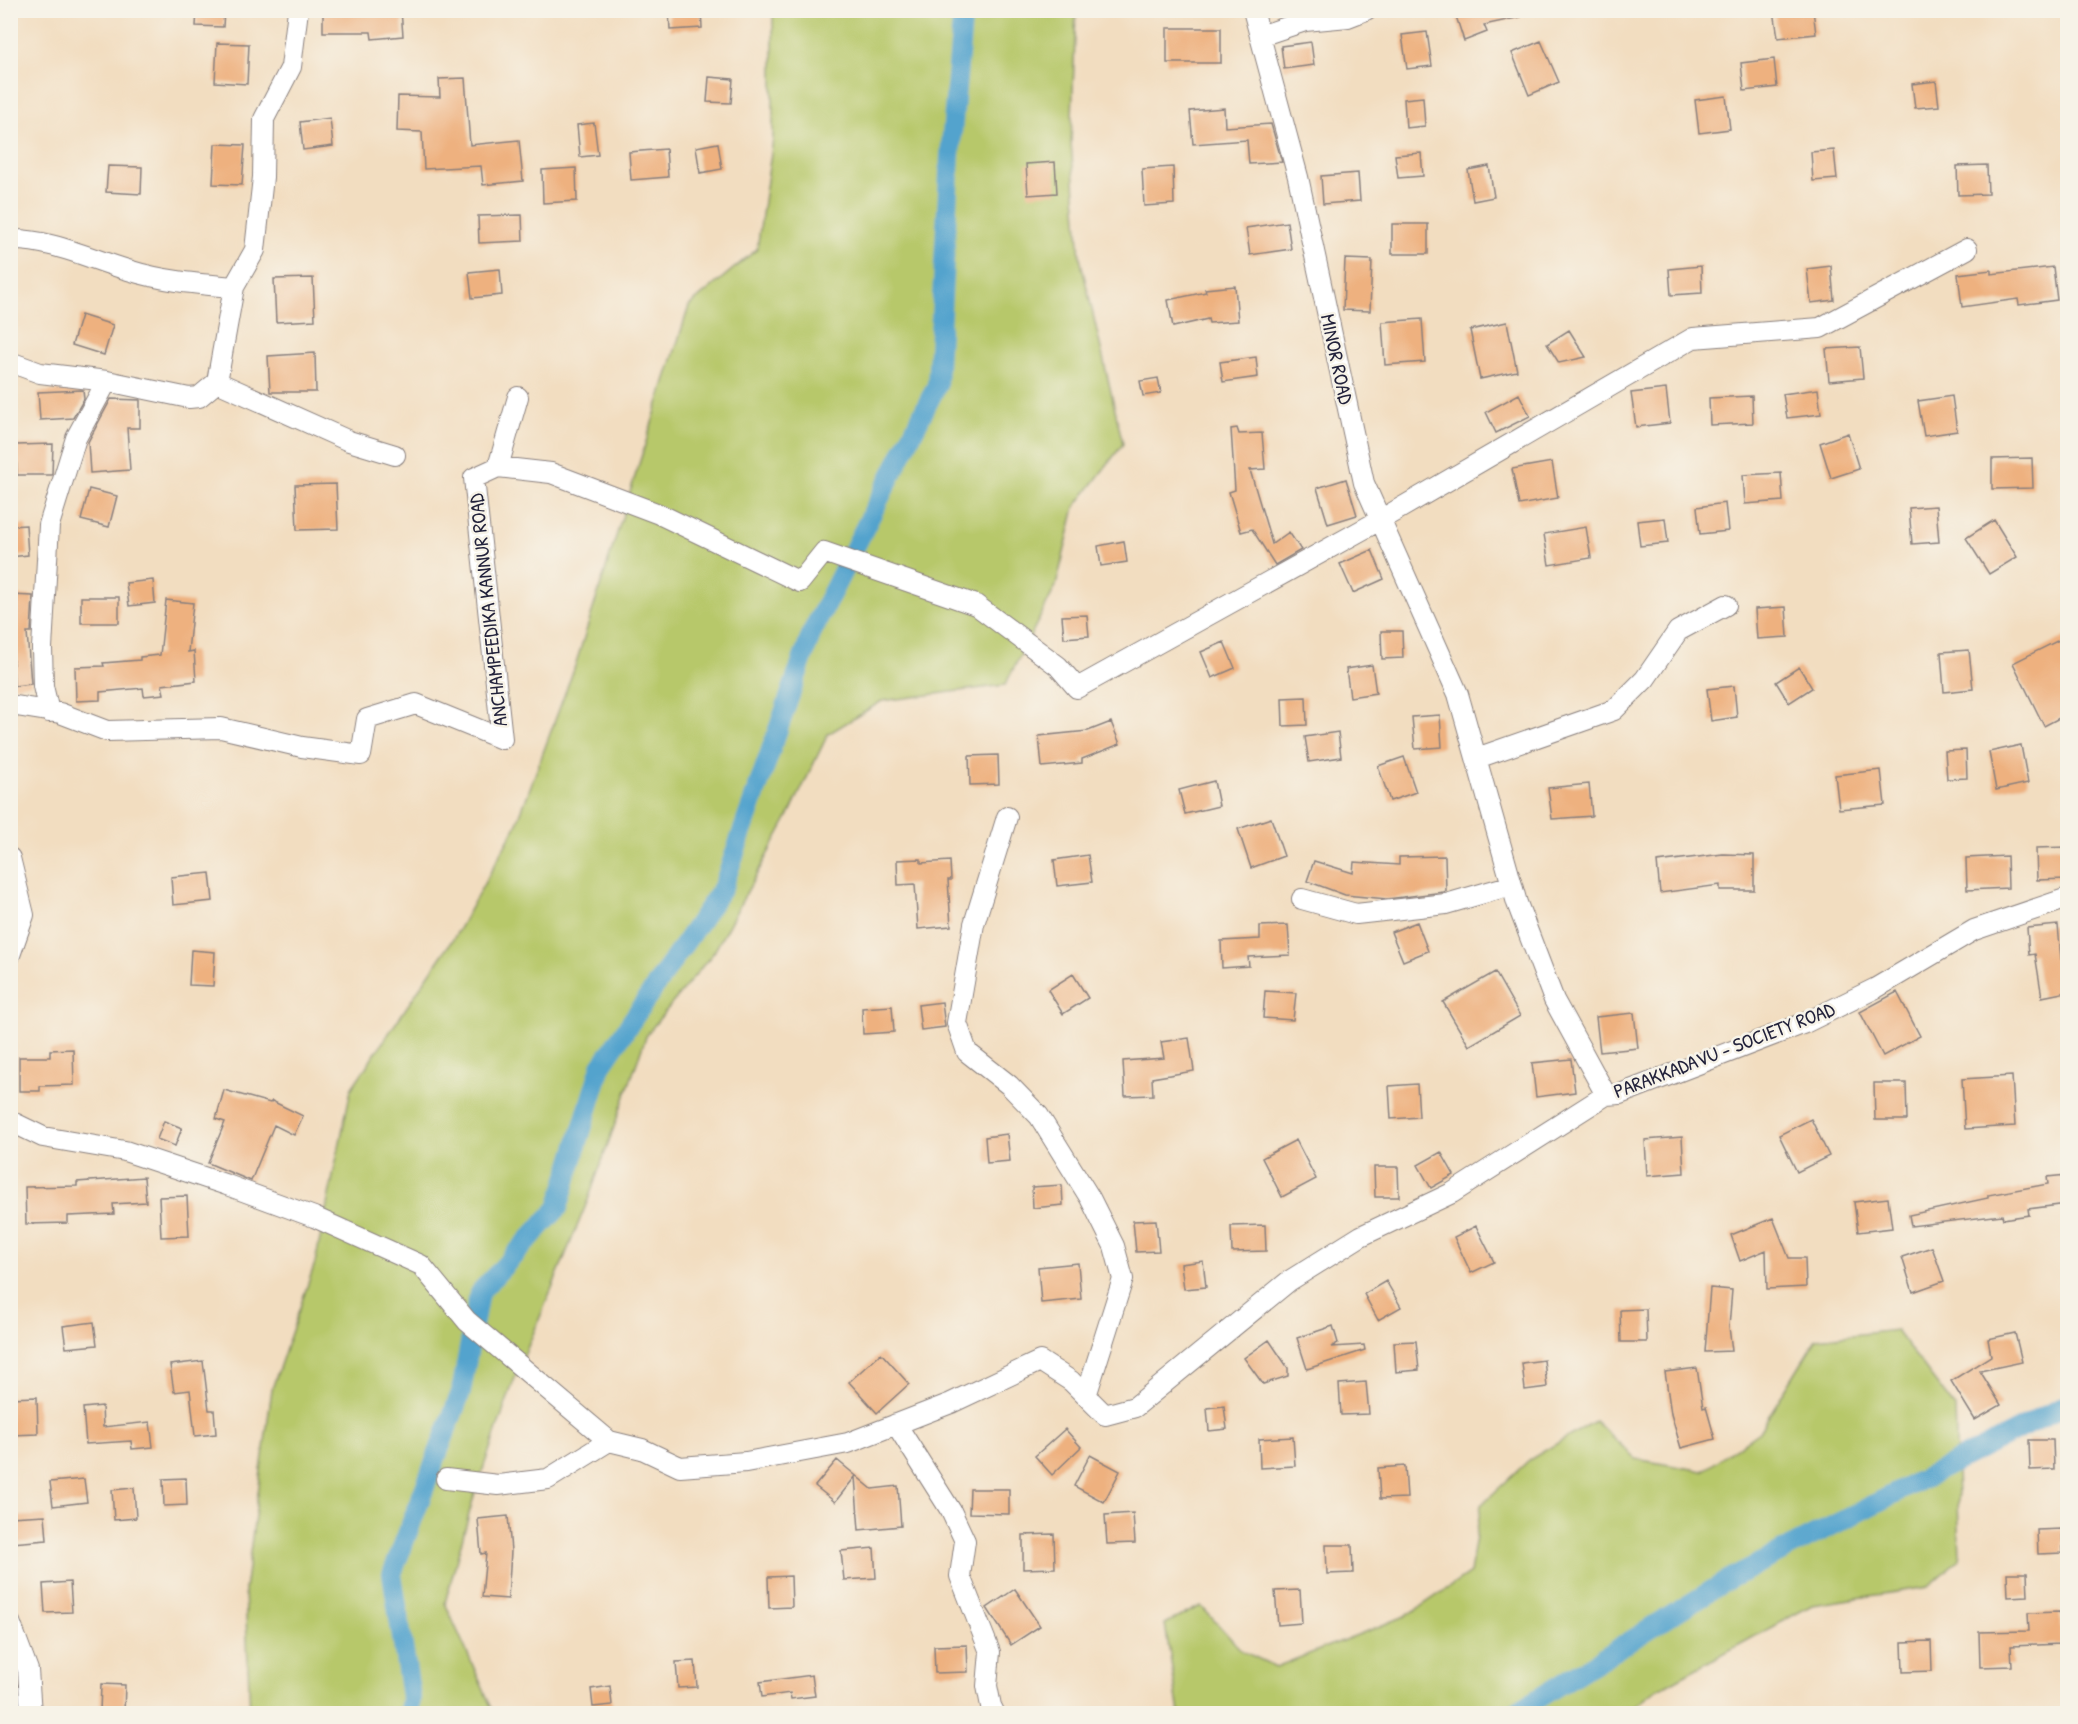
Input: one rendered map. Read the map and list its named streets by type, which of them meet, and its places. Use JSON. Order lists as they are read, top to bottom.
{
  "streets": {
    "street": ["MINOR ROAD", "ANCHAMPEEDIKA KANNUR ROAD", "PARAKKADAVU - SOCIETY ROAD"]
  },
  "crossings": [
    ["MINOR ROAD", "ANCHAMPEEDIKA KANNUR ROAD"],
    ["MINOR ROAD", "PARAKKADAVU - SOCIETY ROAD"]
  ]
}
